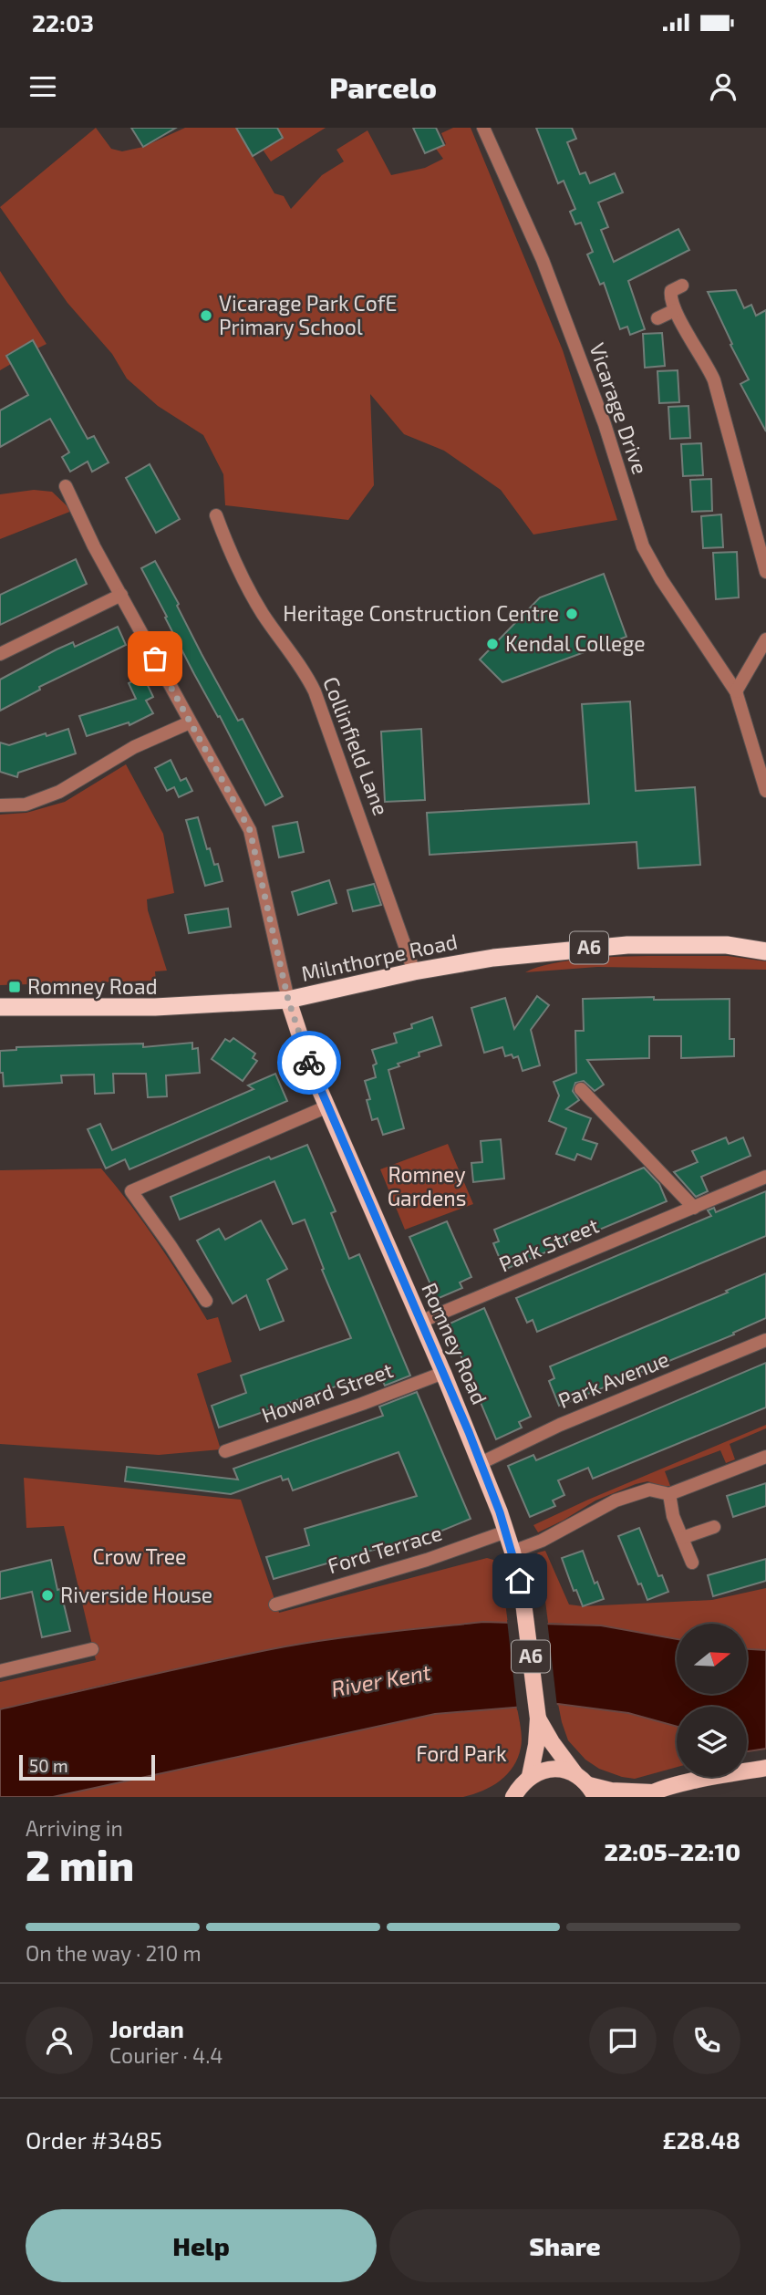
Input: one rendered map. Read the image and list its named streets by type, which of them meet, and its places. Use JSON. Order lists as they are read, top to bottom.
{
  "streets": {
    "highway": ["A6", "Milnthorpe Road"],
    "main road": ["Romney Road"],
    "street": [
      "Vicarage Drive",
      "Collinfield Lane",
      "Park Street",
      "Park Avenue",
      "Howard Street",
      "Ford Terrace"
    ]
  },
  "crossings": [
    ["Collinfield Lane", "Milnthorpe Road"],
    ["Milnthorpe Road", "Romney Road"],
    ["Park Street", "Romney Road"],
    ["Romney Road", "Park Avenue"],
    ["Romney Road", "Howard Street"],
    ["Romney Road", "Ford Terrace"]
  ],
  "water": ["River Kent"],
  "parks": ["Romney Gardens", "Crow Tree", "Ford Park"],
  "places": {
    "other": [
      "Vicarage Park CofE Primary School",
      "Heritage Construction Centre",
      "Kendal College",
      "Riverside House"
    ],
    "transit": ["Romney Road"]
  },
  "scale_bar": "50 m",
  "north": "right",
  "page": {
    "status": "22:03",
    "header": "Parcelo",
    "scale": "50 m",
    "heading": ["2 min", "Arriving in", "22:05–22:10"],
    "panel": [
      "Jordan",
      "Courier · 4.4",
      "Order #3485",
      "£28.48"
    ],
    "bar": "On the way · 210 m",
    "buttons": ["Help", "Share"]
  }
}
